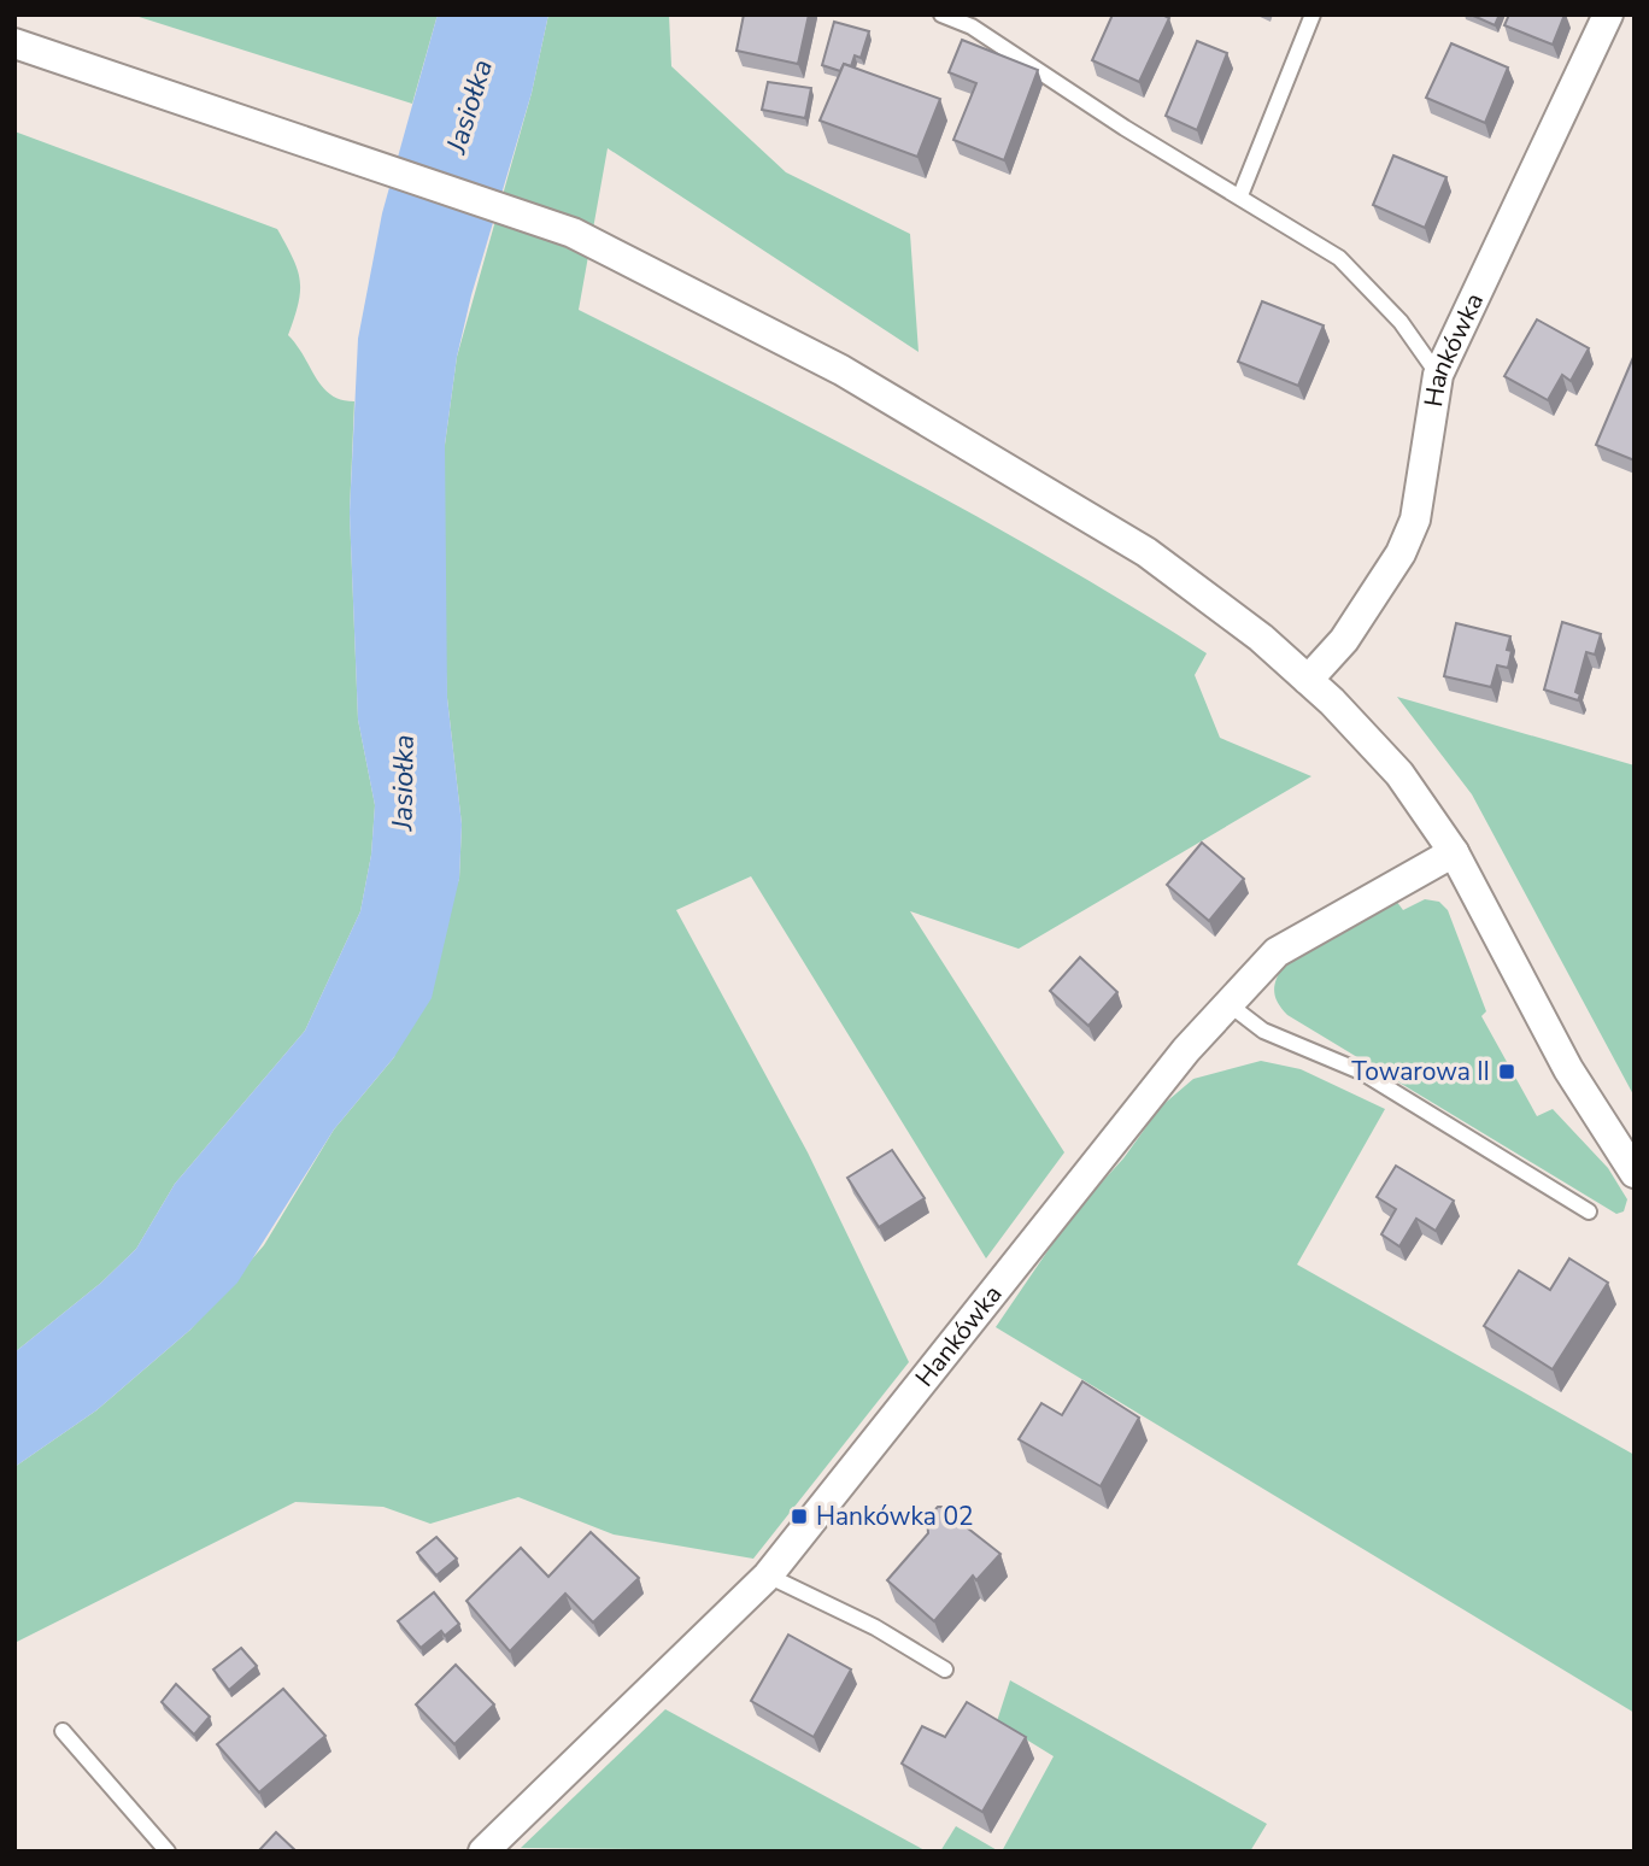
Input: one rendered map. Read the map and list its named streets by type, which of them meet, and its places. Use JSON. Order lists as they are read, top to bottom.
{
  "streets": {
    "street": ["Hankówka"]
  },
  "water": ["Jasiołka"],
  "places": {
    "transit": ["Towarowa II", "Hankówka 02"]
  }
}
